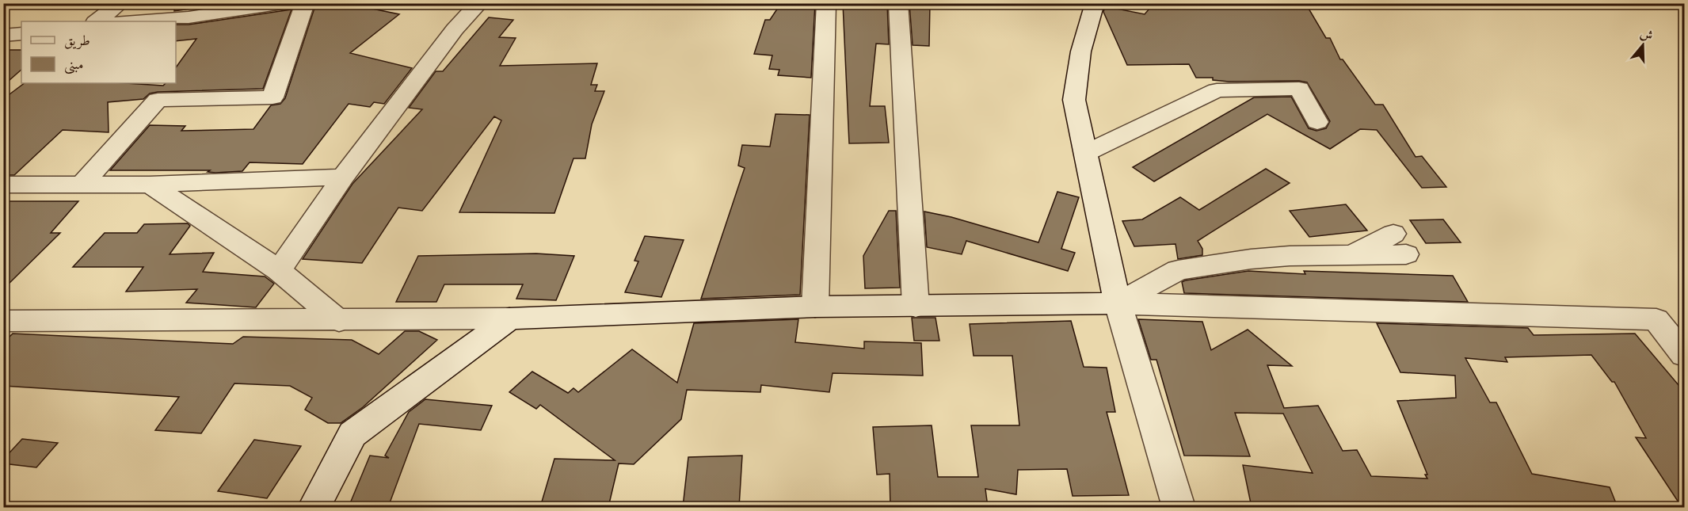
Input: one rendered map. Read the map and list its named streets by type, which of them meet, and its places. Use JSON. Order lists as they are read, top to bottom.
{
  "legend": ["طريق", "مبنى"],
  "north": "top"
}
